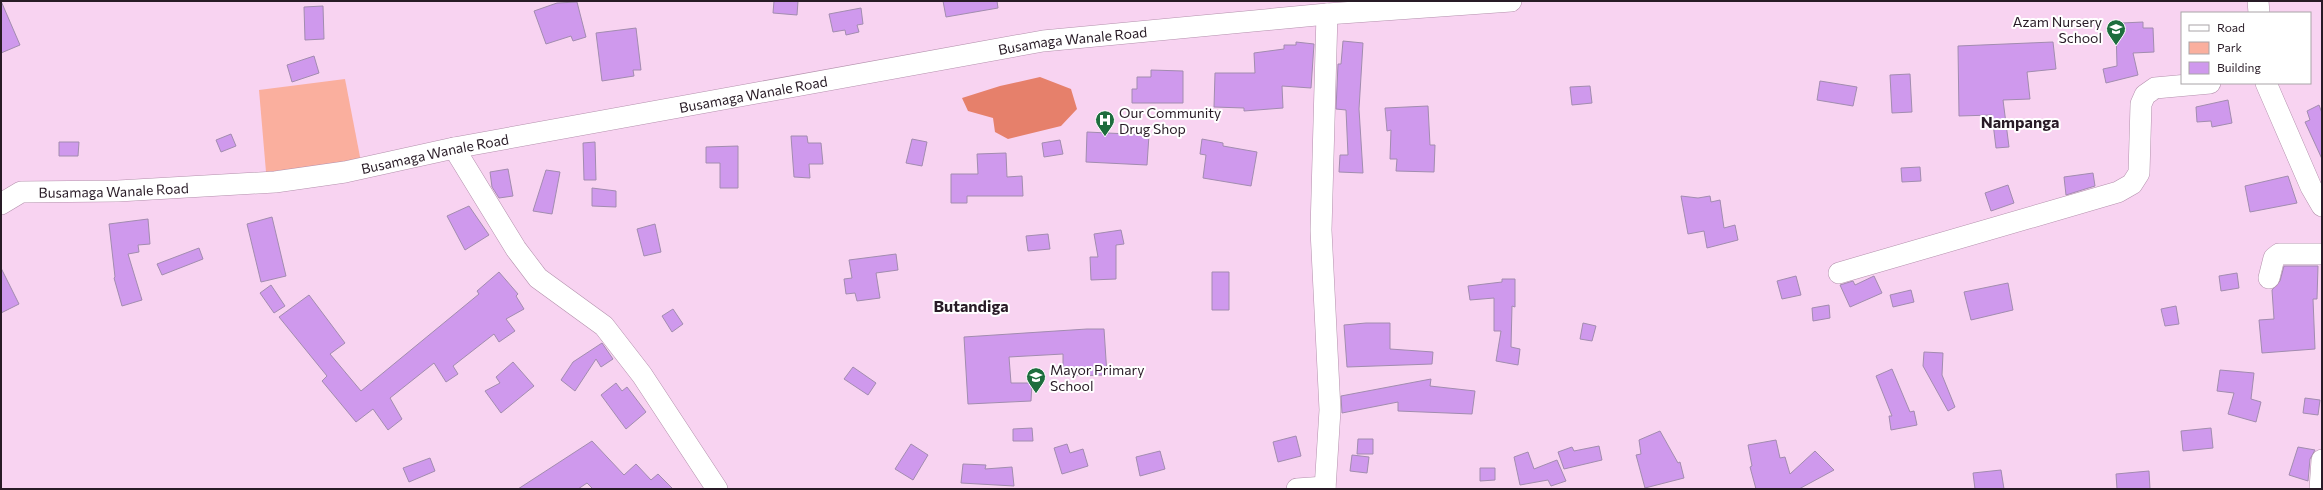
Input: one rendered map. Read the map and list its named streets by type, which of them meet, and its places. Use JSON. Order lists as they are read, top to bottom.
{
  "streets": {
    "street": ["Busamaga Wanale Road"]
  },
  "districts": ["Nampanga", "Butandiga"],
  "places": {
    "school or university": ["Azam Nursery School", "Mayor Primary School"],
    "hospital": ["Our Community Drug Shop"]
  },
  "legend": ["Road", "Park", "Building"]
}
